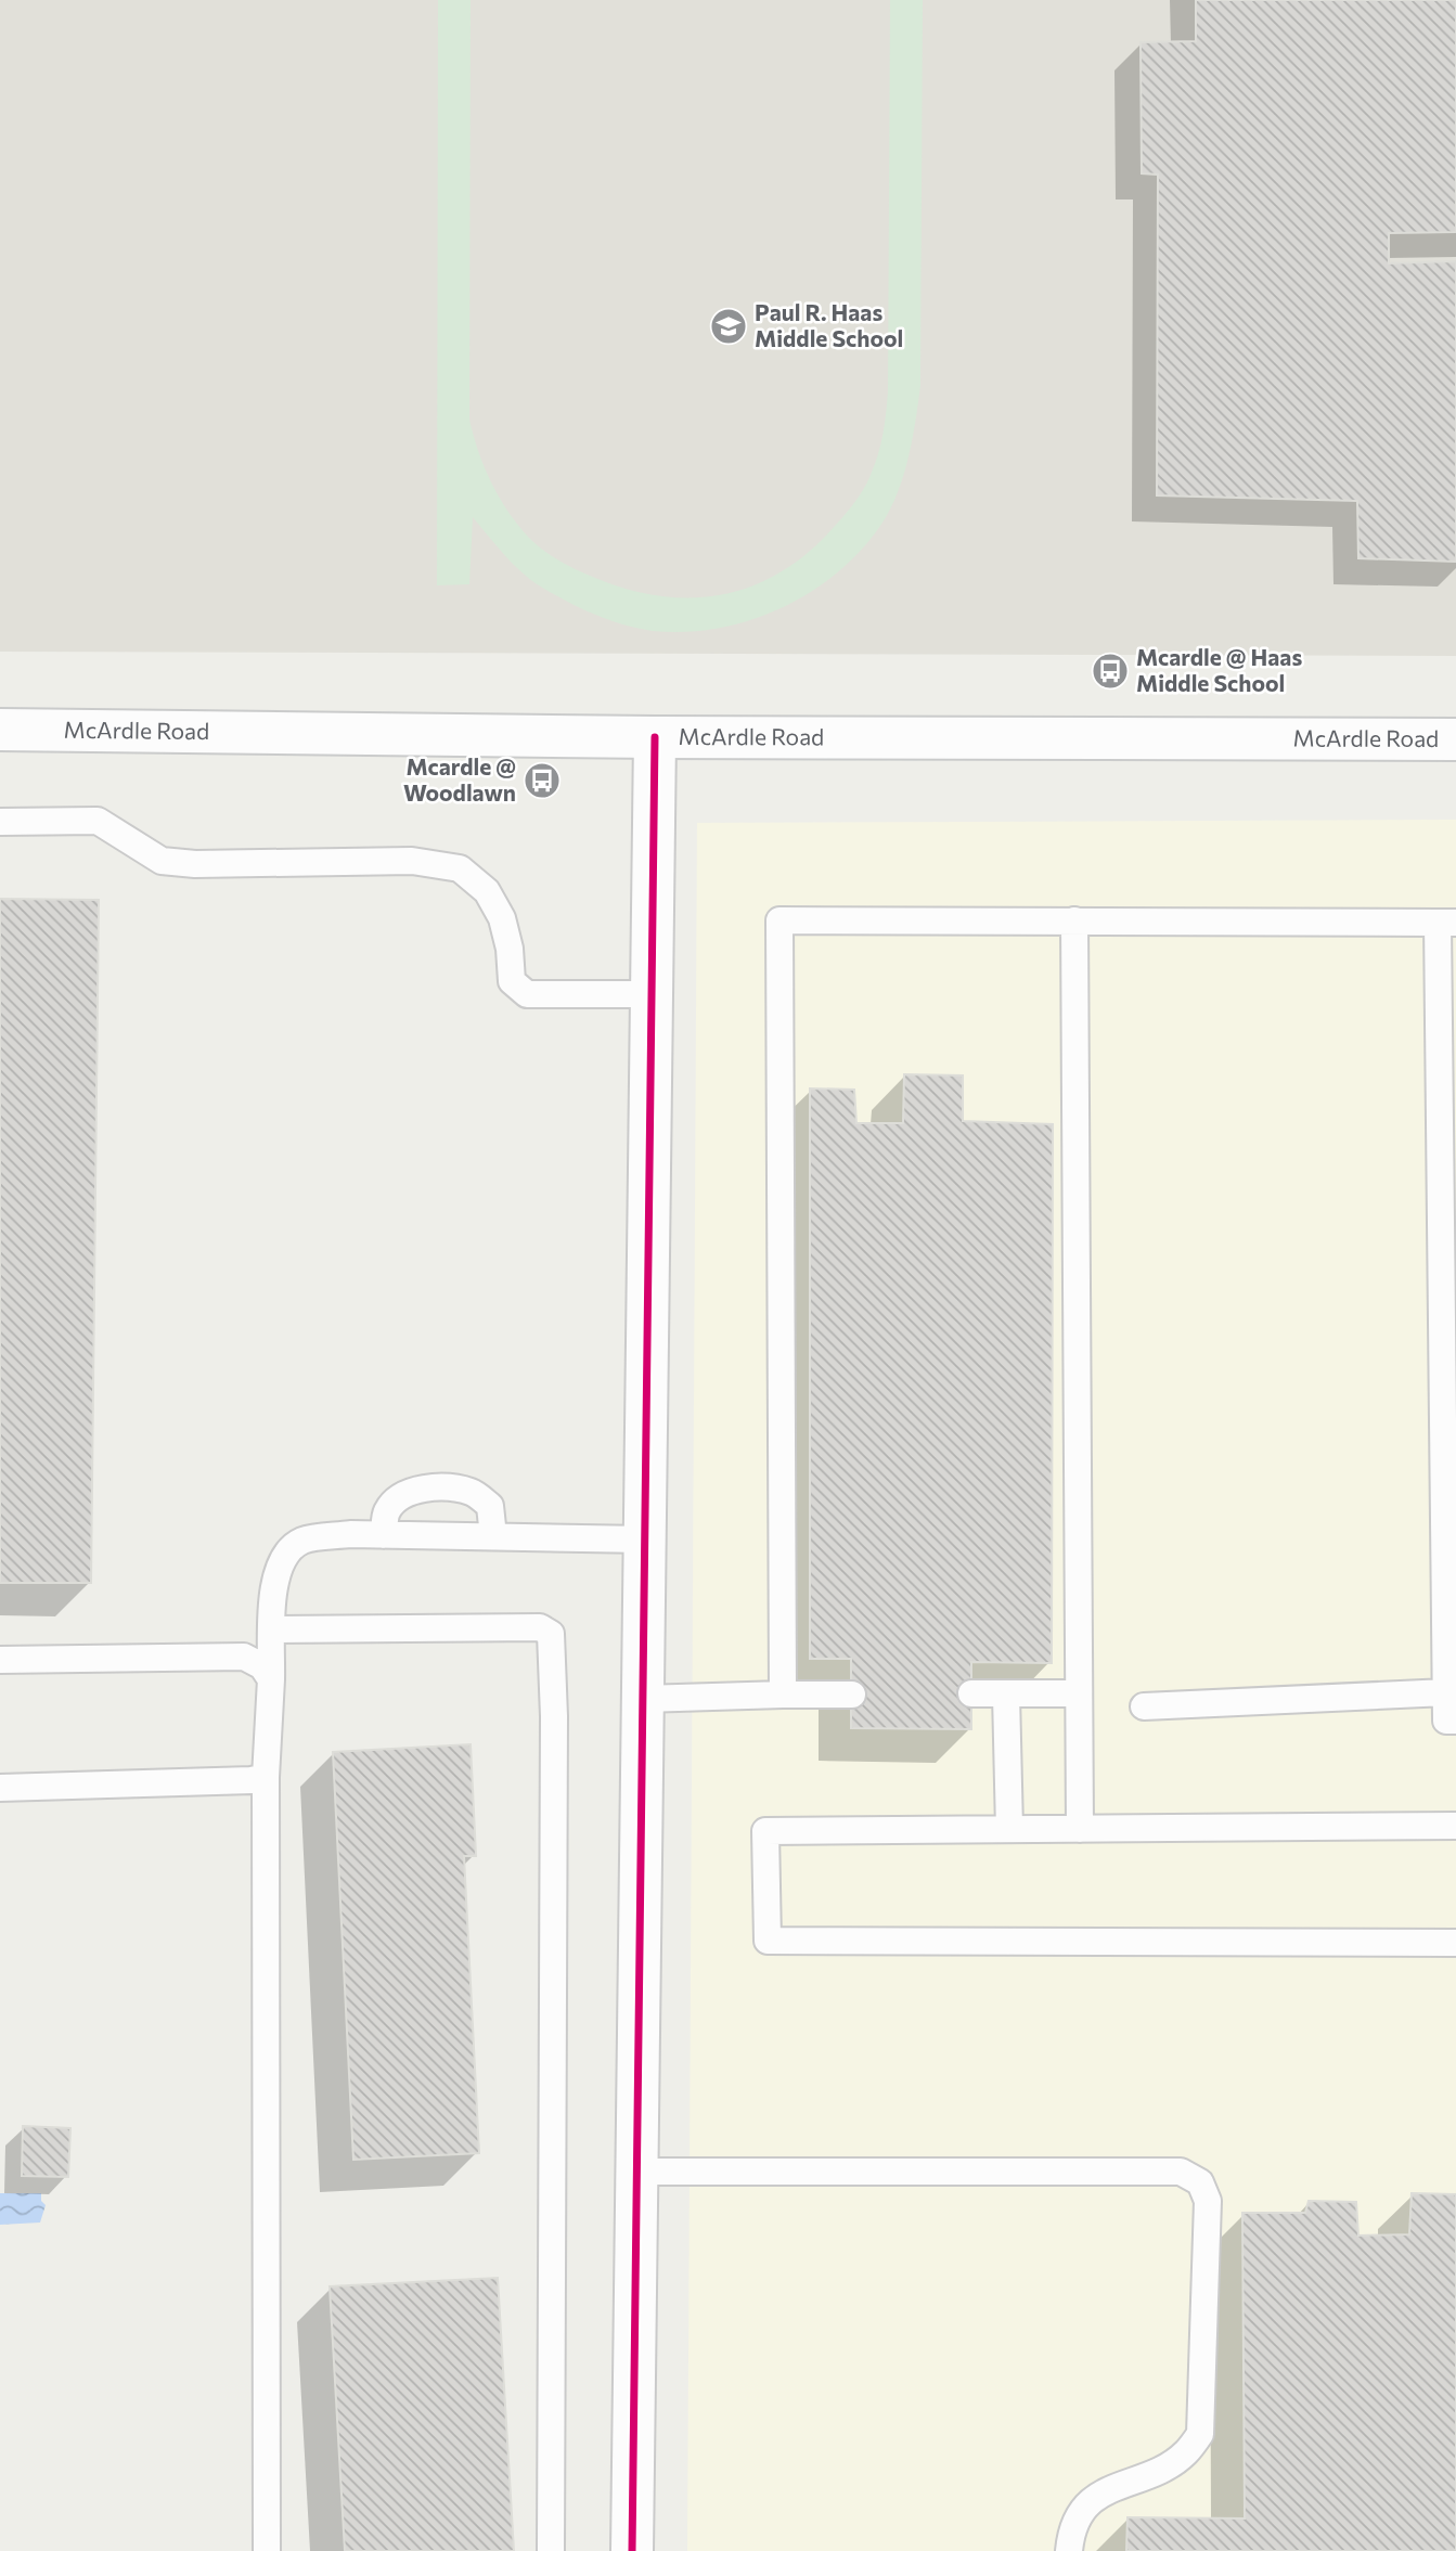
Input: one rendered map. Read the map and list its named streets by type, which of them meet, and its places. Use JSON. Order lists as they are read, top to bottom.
{
  "streets": {
    "street": ["McArdle Road"]
  },
  "places": {
    "school or university": ["Paul R. Haas Middle School"],
    "bus stop": ["Mcardle @ Haas Middle School", "Mcardle @ Woodlawn"]
  }
}
